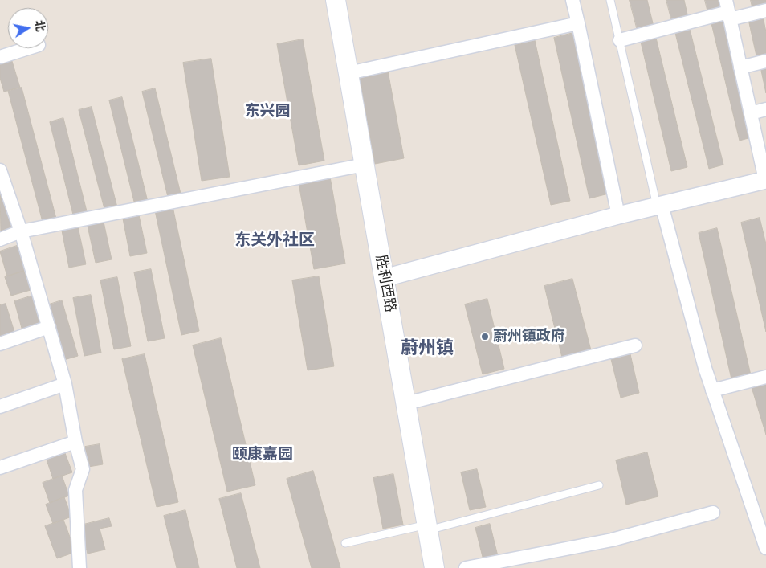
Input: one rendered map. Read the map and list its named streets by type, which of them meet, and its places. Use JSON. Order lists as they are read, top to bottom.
{
  "streets": {
    "main road": ["胜利西路"]
  },
  "districts": [
    "东兴园",
    "东关外社区",
    "蔚州镇",
    "颐康嘉园"
  ],
  "places": ["蔚州镇政府"],
  "north": "right"
}
